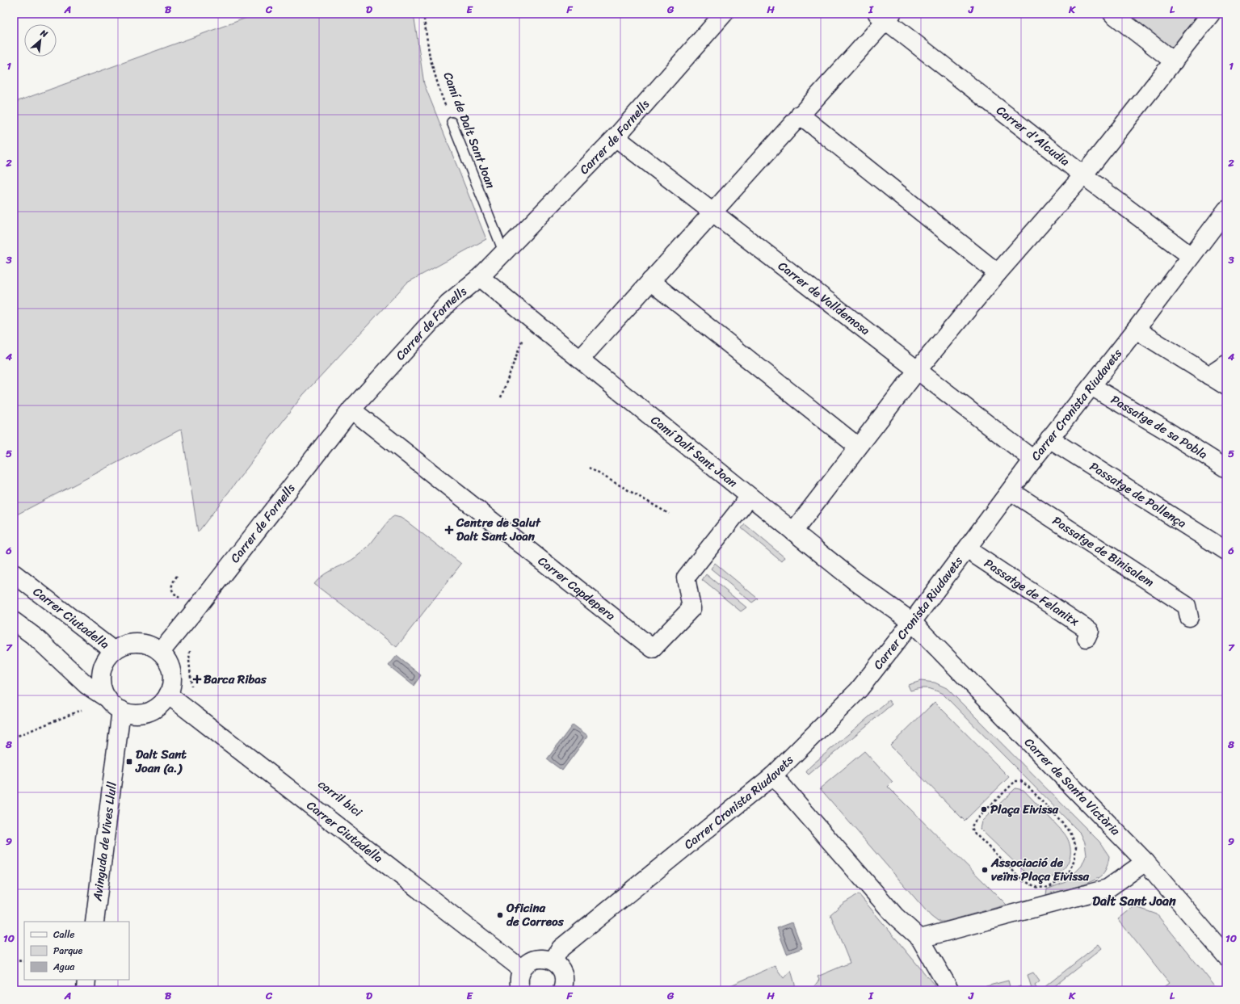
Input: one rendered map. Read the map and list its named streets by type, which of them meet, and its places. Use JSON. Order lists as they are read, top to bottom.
{
  "streets": {
    "street": [
      "Carrer de Fornells",
      "Carrer d'Alcudia",
      "Carrer de Valldemosa",
      "Carrer Cronista Riudavets",
      "Passatge de sa Pobla",
      "Camí Dalt Sant Joan",
      "Passatge de Pollença",
      "Passatge de Binisalem",
      "Carrer Capdepera",
      "Passatge de Felanitx",
      "Carrer Ciutadella",
      "Carrer de Santa Victòria",
      "Avinguda de Vives Llull"
    ],
    "lane": ["Camí de Dalt Sant Joan"]
  },
  "crossings": [
    ["Camí de Dalt Sant Joan", "Carrer de Fornells"],
    ["Carrer de Fornells", "Carrer de Valldemosa"],
    ["Carrer de Fornells", "Camí Dalt Sant Joan"],
    ["Carrer de Fornells", "Carrer Capdepera"],
    ["Carrer de Fornells", "Carrer Ciutadella"],
    ["Carrer de Fornells", "Avinguda de Vives Llull"],
    ["Carrer d'Alcudia", "Carrer Cronista Riudavets"],
    ["Carrer de Valldemosa", "Carrer Cronista Riudavets"],
    ["Carrer Cronista Riudavets", "Passatge de sa Pobla"],
    ["Carrer Cronista Riudavets", "Camí Dalt Sant Joan"],
    ["Carrer Cronista Riudavets", "Passatge de Pollença"],
    ["Carrer Cronista Riudavets", "Passatge de Binisalem"],
    ["Carrer Cronista Riudavets", "Passatge de Felanitx"],
    ["Carrer Cronista Riudavets", "Carrer de Santa Victòria"],
    ["Camí Dalt Sant Joan", "Carrer Capdepera"],
    ["Camí Dalt Sant Joan", "Carrer de Santa Victòria"],
    ["Carrer Ciutadella", "Avinguda de Vives Llull"]
  ],
  "districts": ["Dalt Sant Joan"],
  "places": {
    "health": ["Centre de Salut Dalt Sant Joan", "Barca Ribas"],
    "transit": ["Dalt Sant Joan (a.)"],
    "other": ["Plaça Eivissa", "Associació de veïns Plaça Eivissa", "Oficina de Correos"]
  },
  "legend": ["Calle", "Parque", "Agua"],
  "north": "top right",
  "grid": {
    "columns": [
      "A",
      "B",
      "C",
      "D",
      "E",
      "F",
      "G",
      "H",
      "I",
      "J",
      "K",
      "L"
    ],
    "rows": [
      "1",
      "2",
      "3",
      "4",
      "5",
      "6",
      "7",
      "8",
      "9",
      "10"
    ]
  }
}
